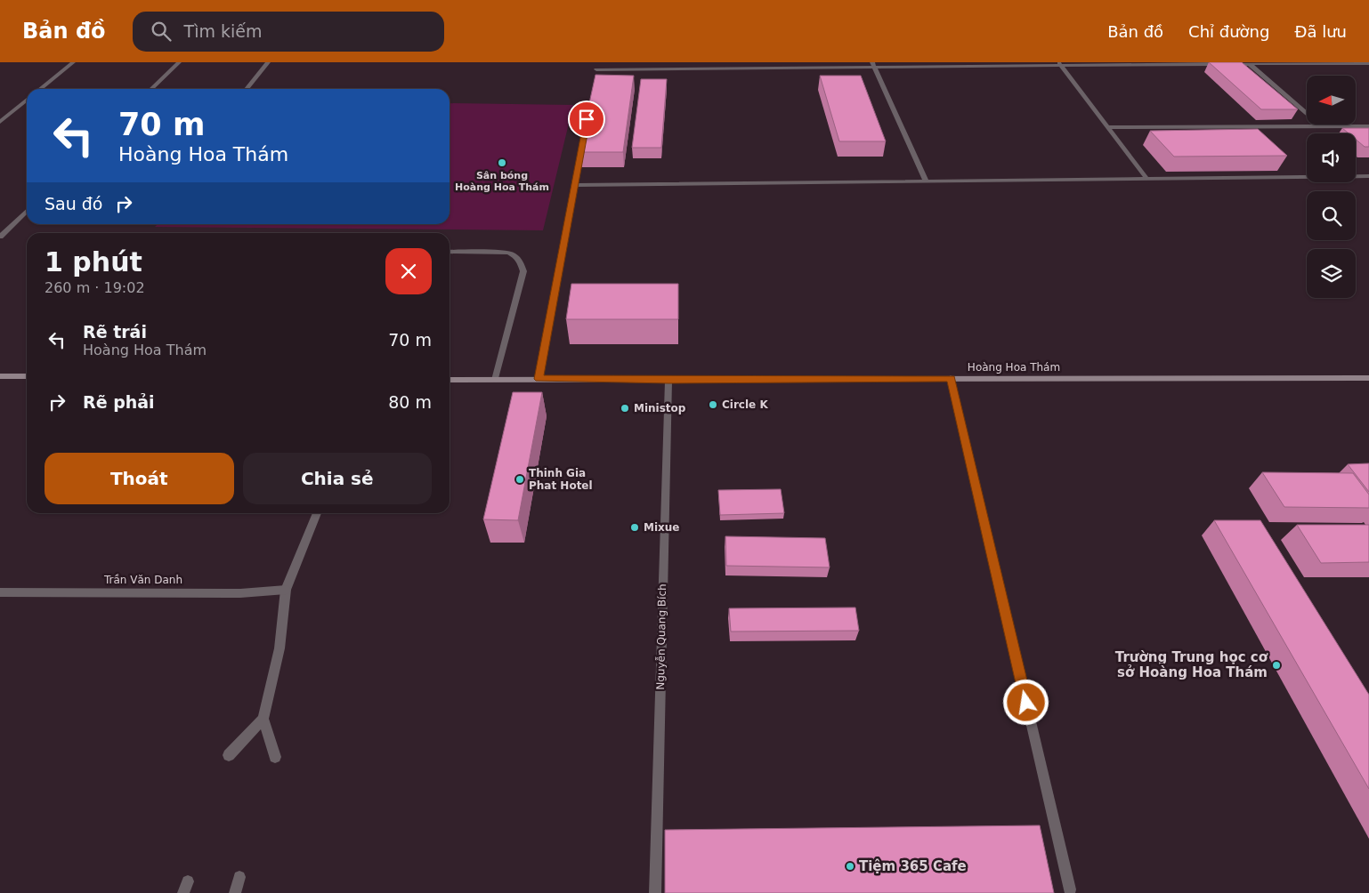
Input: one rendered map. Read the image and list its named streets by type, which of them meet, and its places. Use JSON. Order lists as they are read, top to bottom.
{
  "streets": {
    "main road": ["Hoàng Hoa Thám"],
    "street": ["Trần Văn Danh", "Nguyễn Quang Bích"]
  },
  "crossings": [
    ["Hoàng Hoa Thám", "Nguyễn Quang Bích"]
  ],
  "places": [
    "Sân bóng Hoàng Hoa Thám",
    "Circle K",
    "Ministop",
    "Thinh Gia Phat Hotel",
    "Mixue",
    "Trường Trung học cơ sở Hoàng Hoa Thám",
    "Tiệm 365 Cafe"
  ],
  "north": "left",
  "page": {
    "header": "Bản đồ",
    "search": "Tìm kiếm",
    "nav": ["Bản đồ", "Chỉ đường", "Đã lưu"],
    "turn": ["70 m", "Hoàng Hoa Thám"],
    "then": "Sau đó",
    "heading": ["1 phút", "260 m · 19:02"],
    "list": [
      {
        "name": "Rẽ trái",
        "note": "Hoàng Hoa Thám",
        "value": "70 m"
      },
      {
        "name": "Rẽ phải",
        "value": "80 m"
      }
    ],
    "buttons": ["Thoát", "Chia sẻ"]
  }
}
